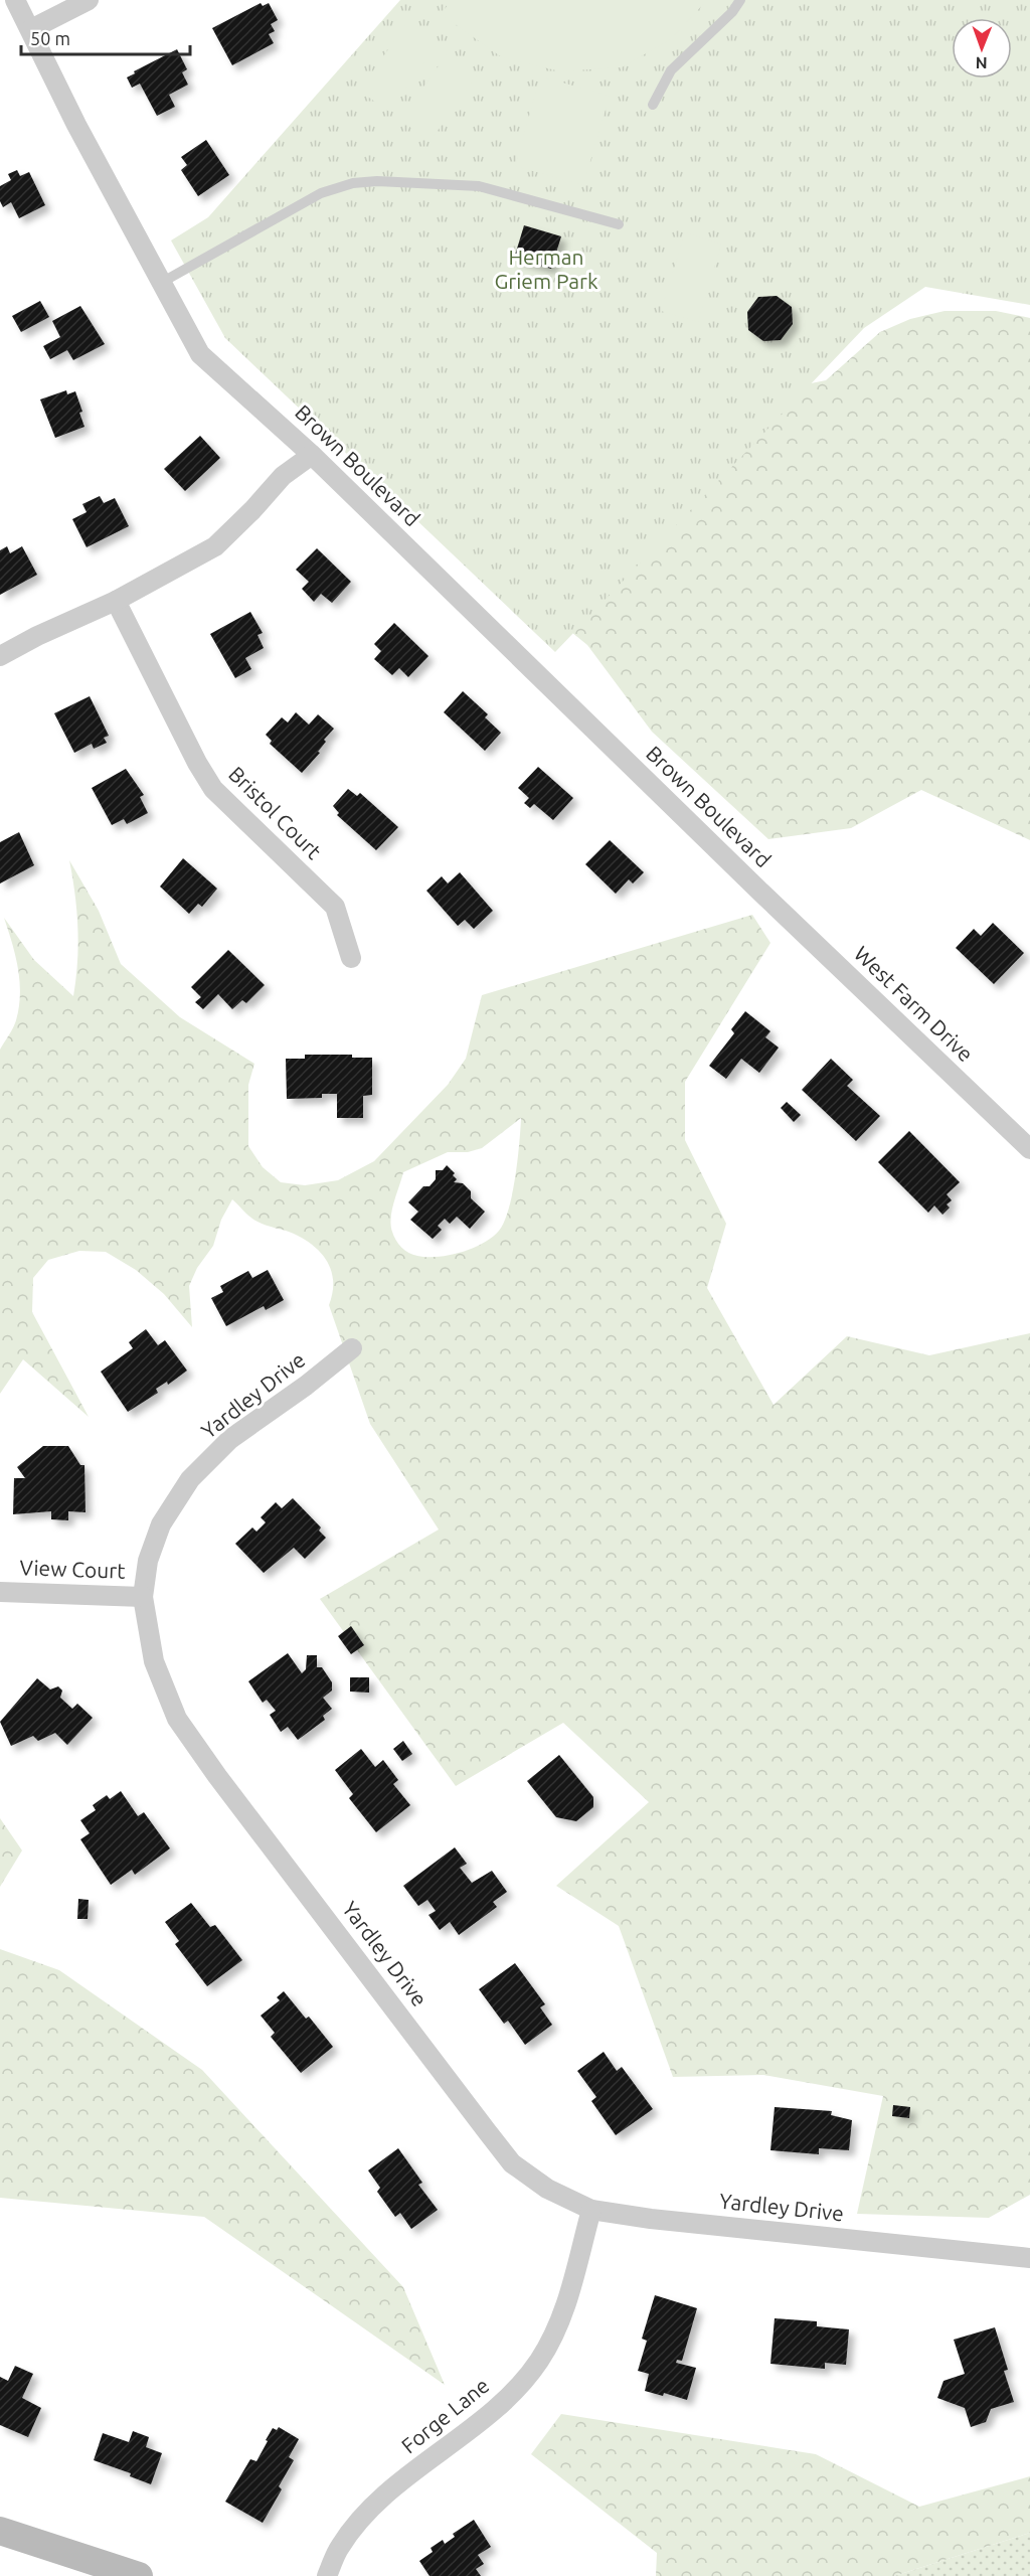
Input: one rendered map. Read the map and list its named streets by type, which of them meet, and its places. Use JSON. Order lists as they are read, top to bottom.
{
  "streets": {
    "street": [
      "Brown Boulevard",
      "Bristol Court",
      "West Farm Drive",
      "Yardley Drive",
      "View Court",
      "Forge Lane"
    ]
  },
  "crossings": [
    ["Brown Boulevard", "West Farm Drive"],
    ["Yardley Drive", "View Court"],
    ["Yardley Drive", "Forge Lane"]
  ],
  "parks": ["Herman Griem Park"],
  "scale_bar": "50 m",
  "north": "bottom"
}
